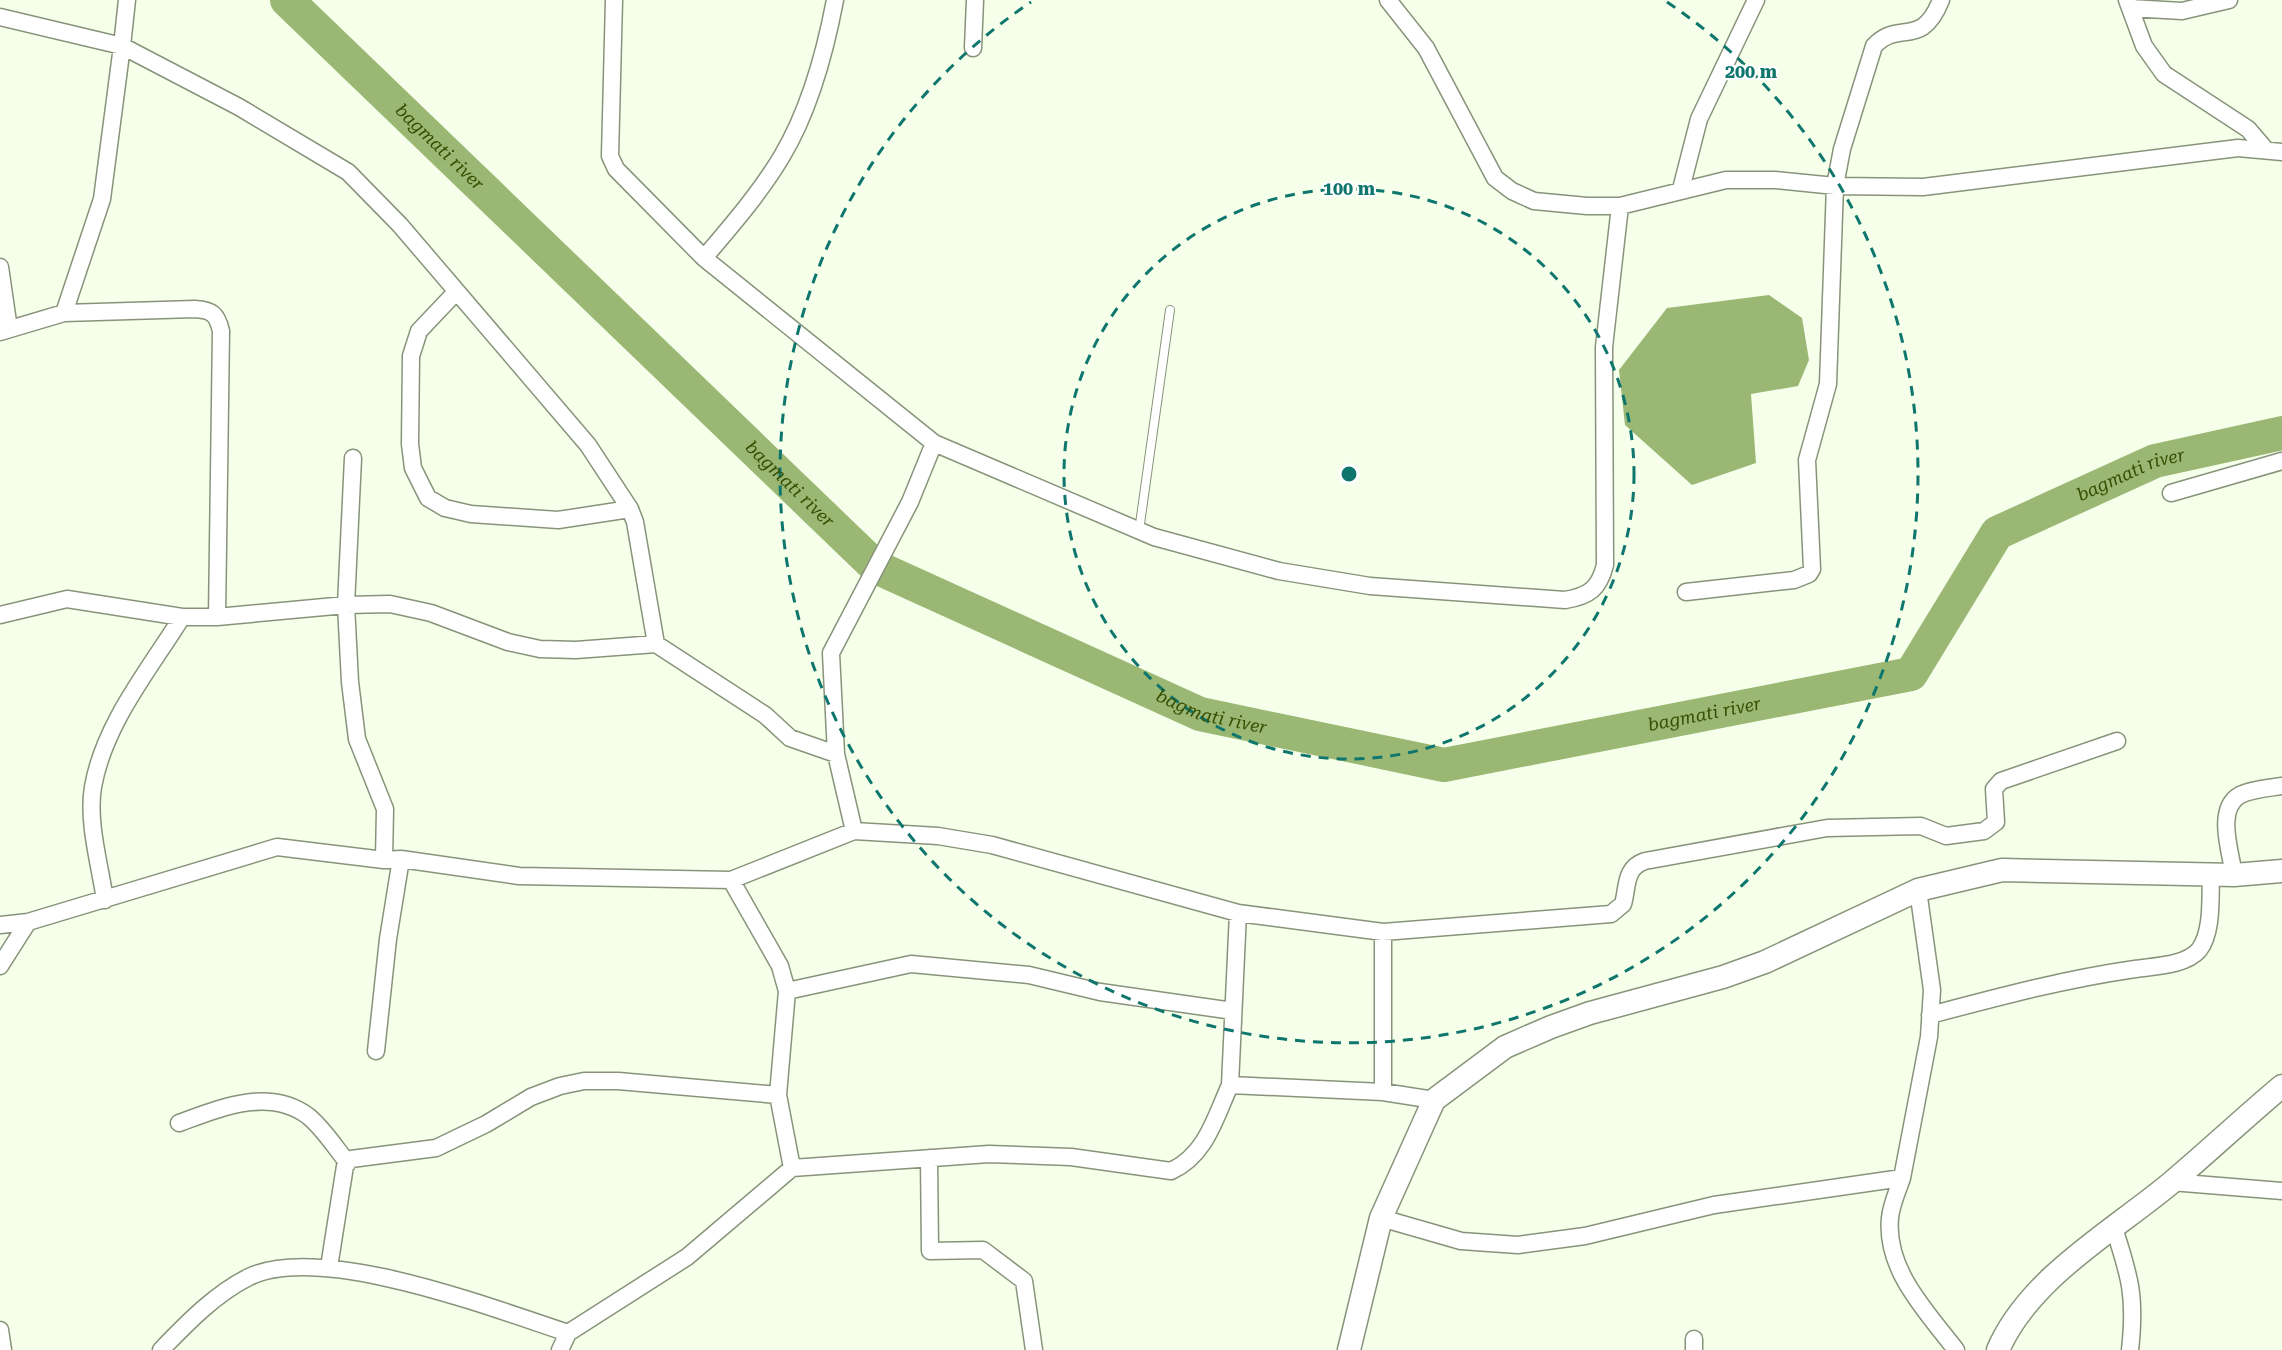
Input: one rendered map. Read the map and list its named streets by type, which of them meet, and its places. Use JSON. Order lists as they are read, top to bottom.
{
  "water": ["bagmati river"],
  "rings": ["200 m", "100 m"]
}
